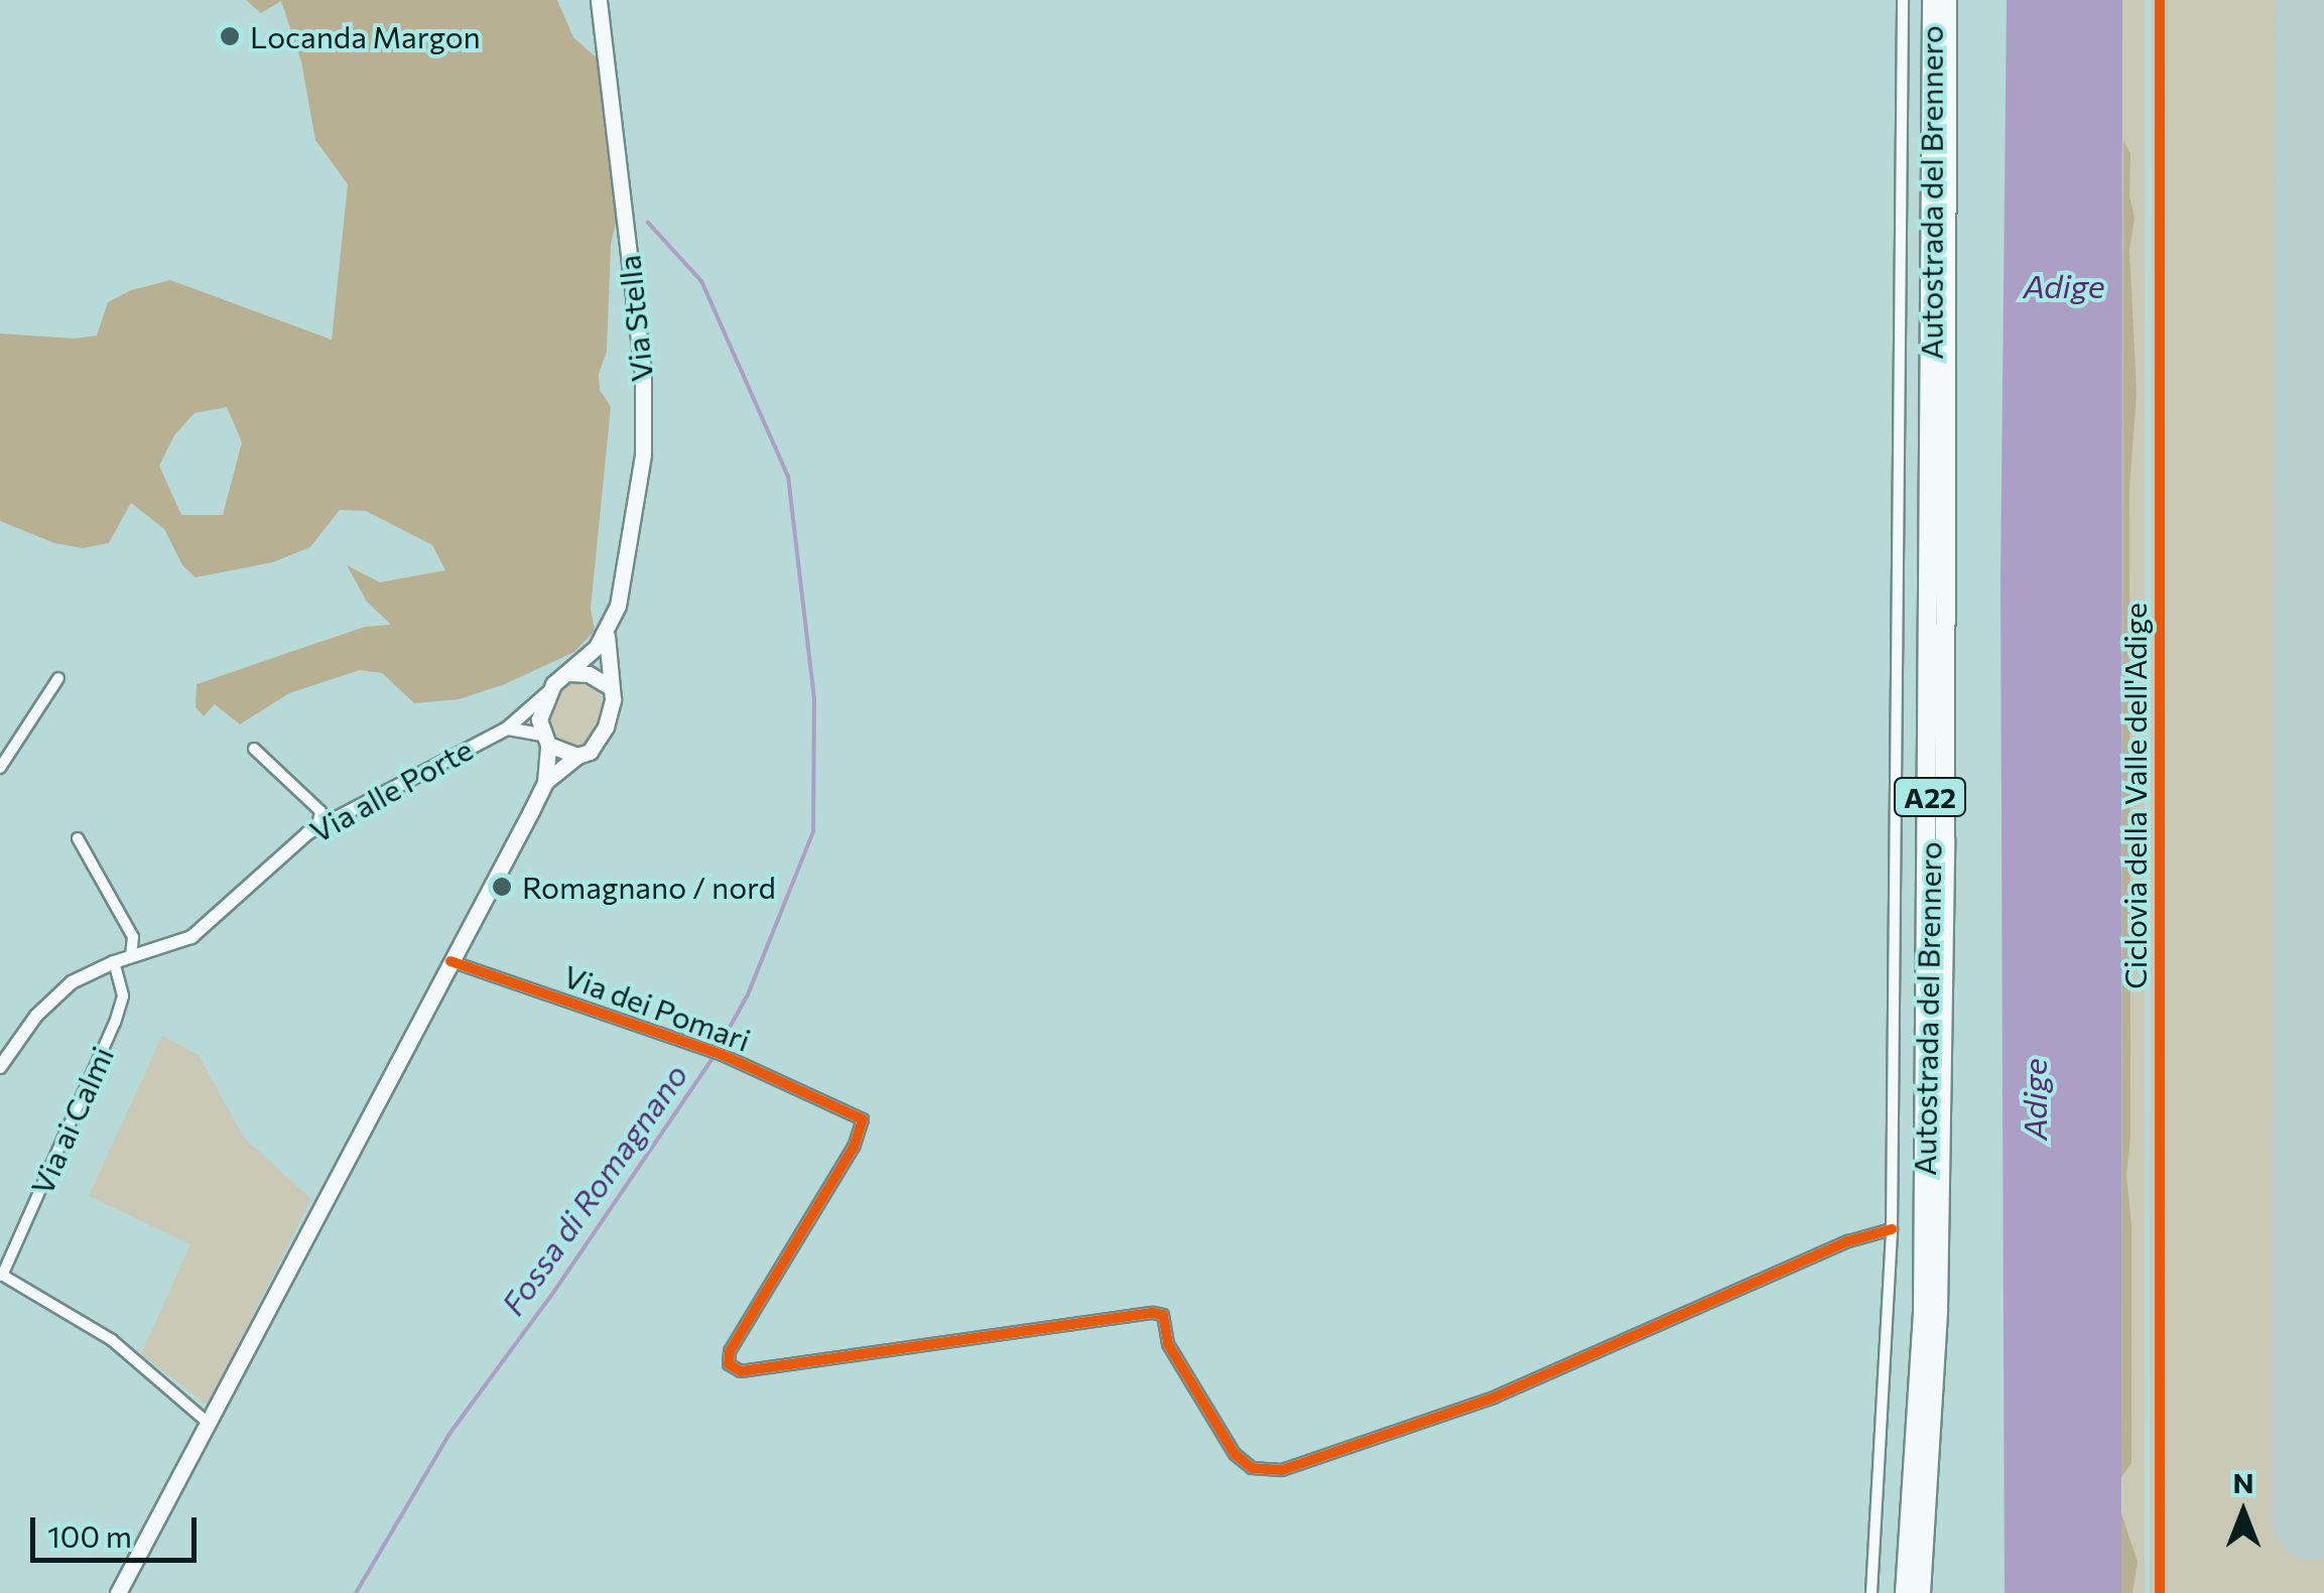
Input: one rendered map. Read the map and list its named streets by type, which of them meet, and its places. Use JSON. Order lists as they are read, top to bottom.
{
  "streets": {
    "highway": ["Autostrada del Brennero", "A22"],
    "main road": ["Via Stella"],
    "street": ["Via alle Porte", "Via dei Pomari", "Via ai Calmi"],
    "cycle path": ["Ciclovia della Valle dell'Adige"]
  },
  "crossings": [
    ["Via Stella", "Via alle Porte"],
    ["Via alle Porte", "Via ai Calmi"]
  ],
  "water": ["Adige", "Fossa di Romagnano"],
  "places": ["Locanda Margon", "Romagnano / nord"],
  "scale_bar": "100 m",
  "north": "top"
}
